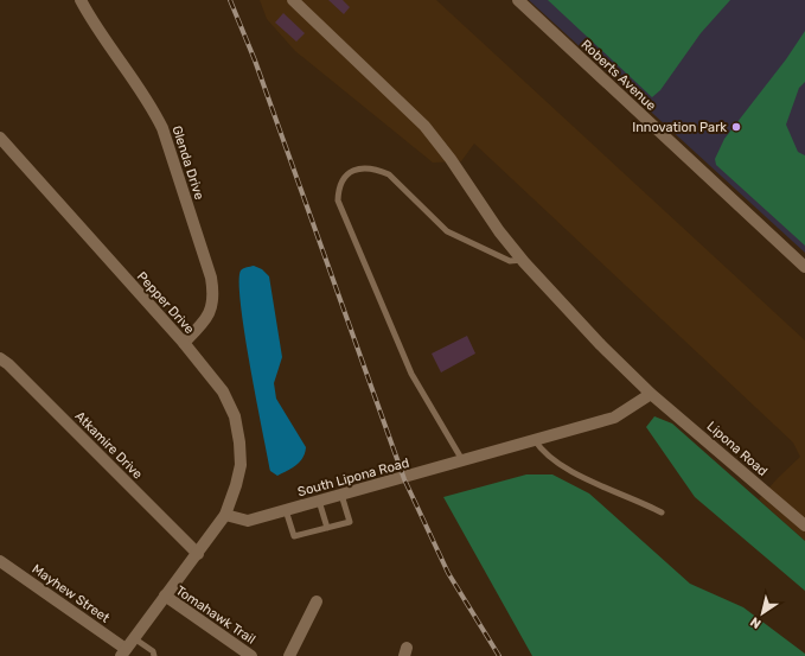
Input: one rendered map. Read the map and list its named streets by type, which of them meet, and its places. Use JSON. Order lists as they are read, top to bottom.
{
  "streets": {
    "street": [
      "Roberts Avenue",
      "Glenda Drive",
      "Pepper Drive",
      "Atkamire Drive",
      "Lipona Road",
      "South Lipona Road",
      "Mayhew Street",
      "Tomahawk Trail"
    ]
  },
  "crossings": [
    ["Glenda Drive", "Pepper Drive"],
    ["Pepper Drive", "South Lipona Road"],
    ["Lipona Road", "South Lipona Road"]
  ],
  "places": ["Innovation Park"],
  "north": "bottom left"
}
